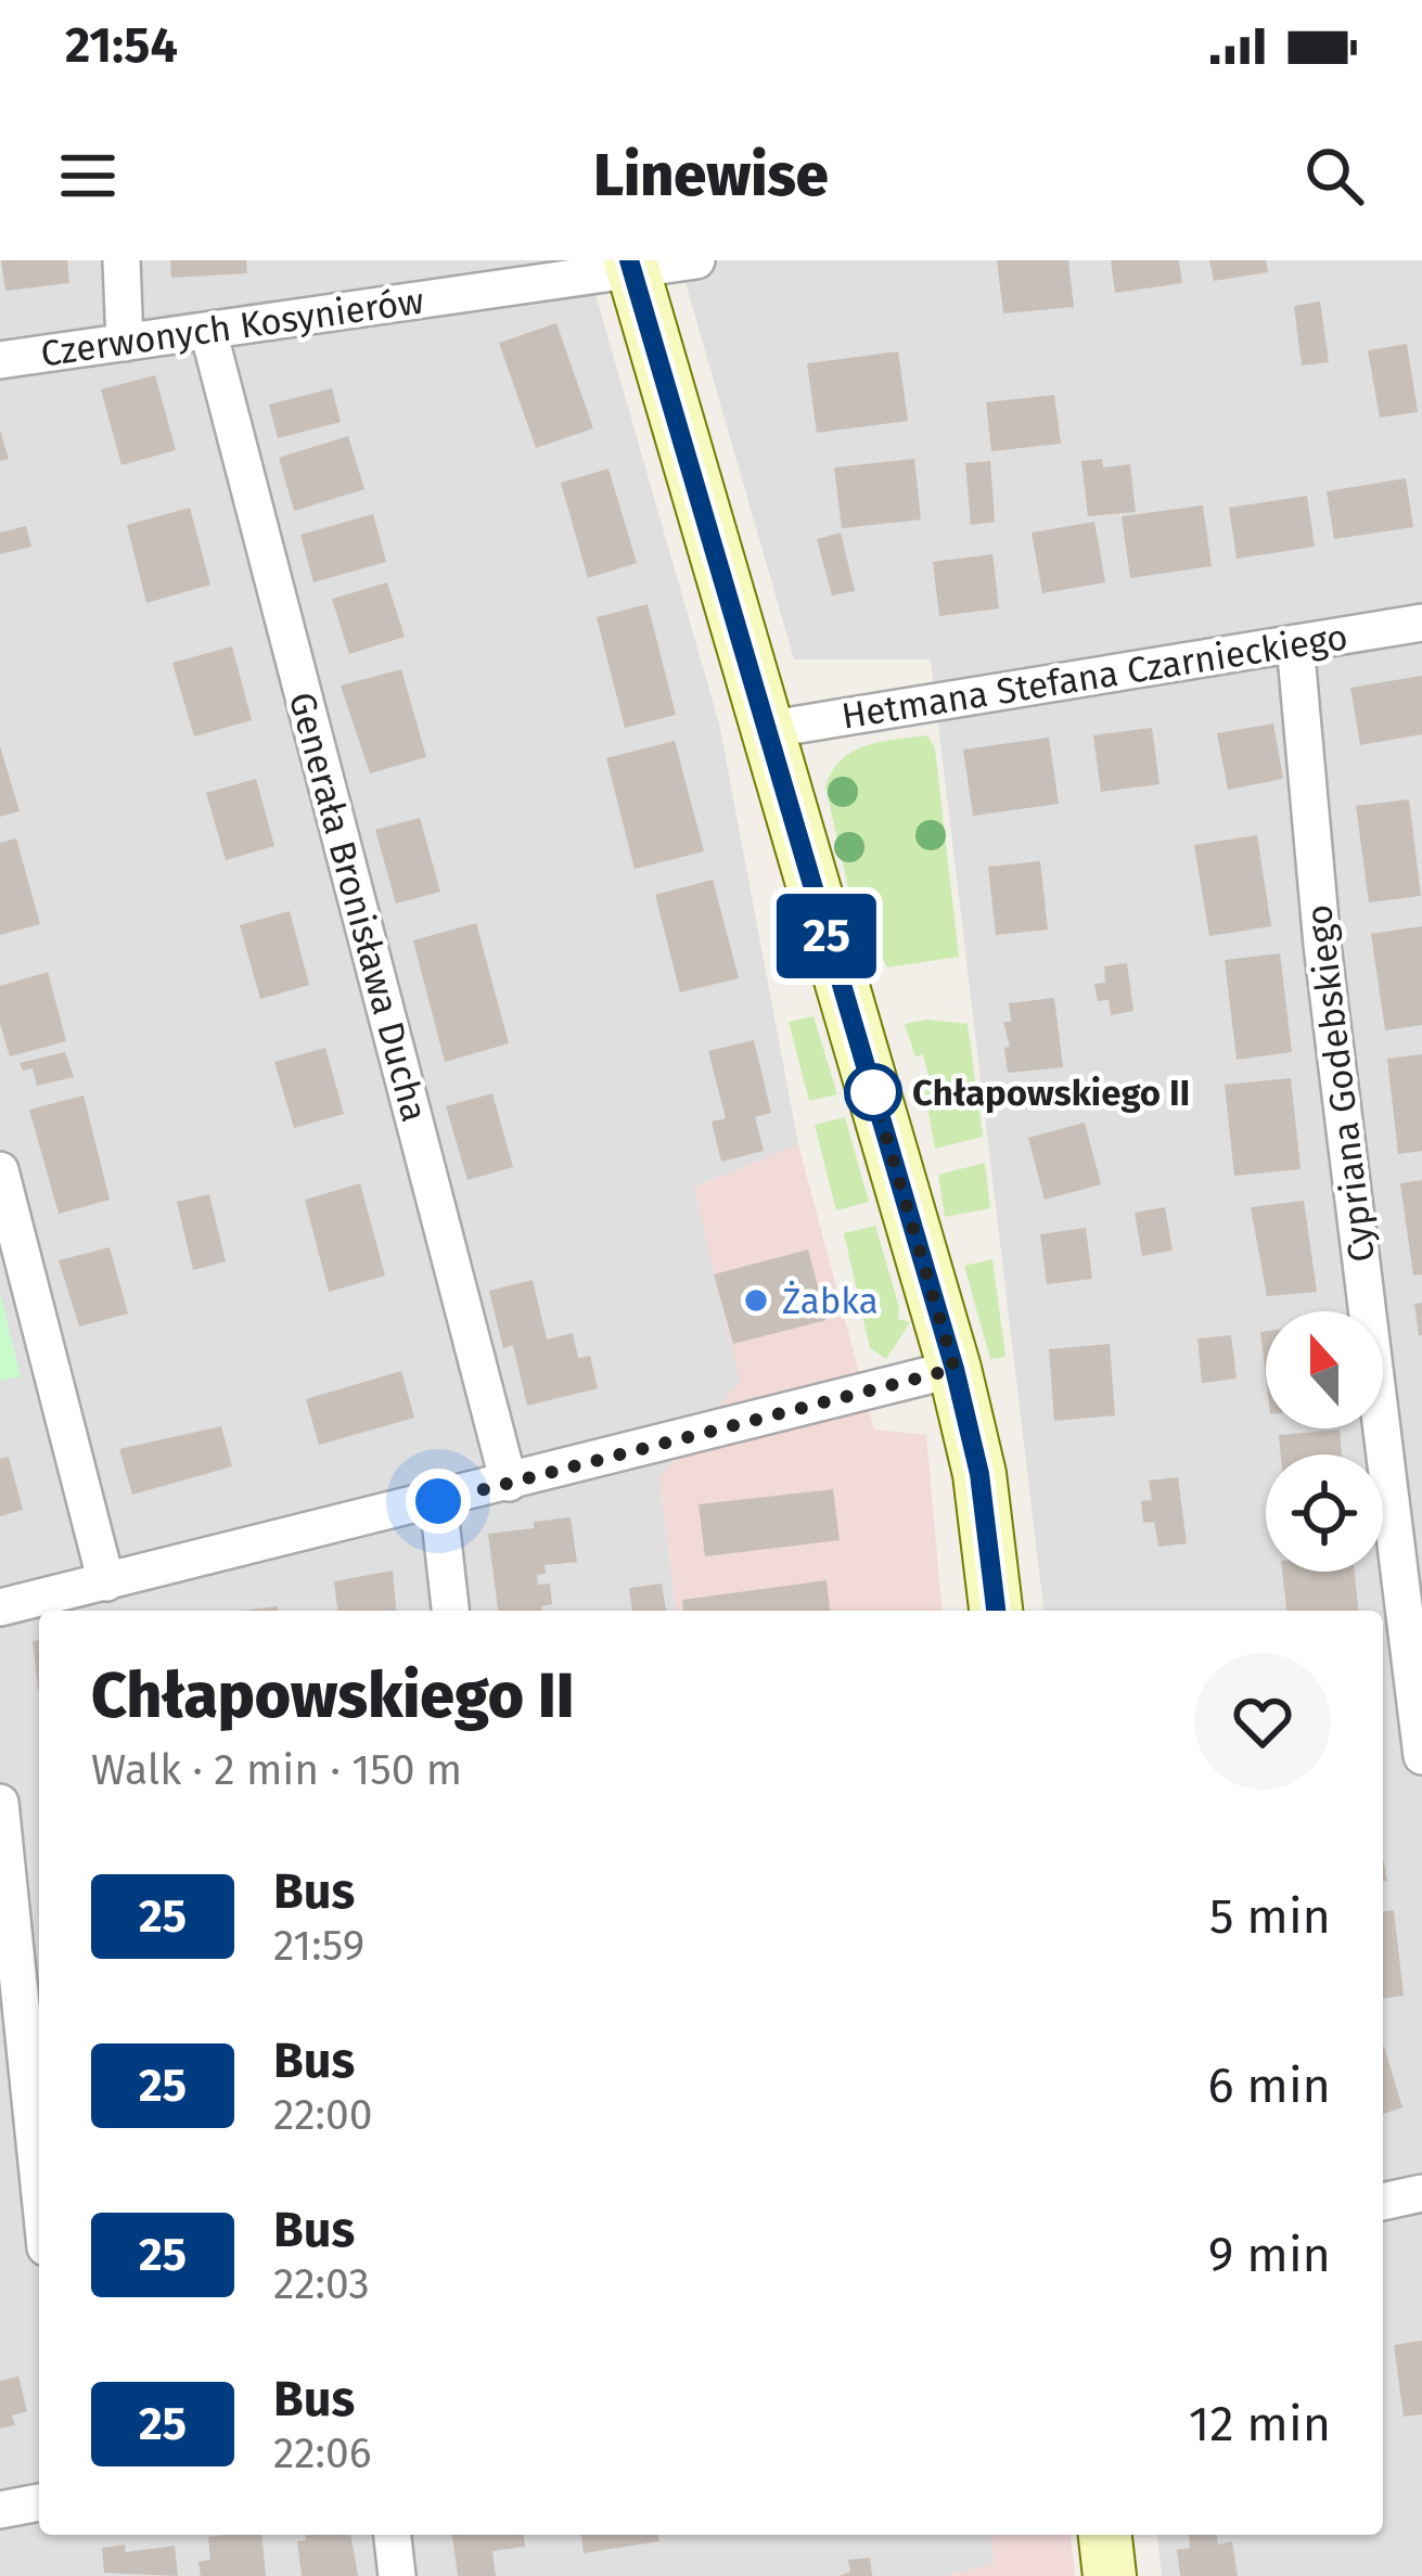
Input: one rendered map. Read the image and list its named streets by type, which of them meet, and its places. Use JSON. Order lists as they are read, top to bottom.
{
  "streets": {
    "street": [
      "Czerwonych Kosynierów",
      "Hetmana Stefana Czarnieckiego",
      "Generała Bronisława Ducha",
      "Cypriana Godebskiego"
    ]
  },
  "crossings": [
    ["Czerwonych Kosynierów", "Generała Bronisława Ducha"],
    ["Hetmana Stefana Czarnieckiego", "Cypriana Godebskiego"]
  ],
  "places": ["Chłapowskiego II", "Żabka"],
  "lines": ["bus line 25"],
  "north": "top",
  "page": {
    "status": "21:54",
    "header": "Linewise",
    "on_map": "25",
    "heading": ["Chłapowskiego II", "Walk · 2 min · 150 m"],
    "list": [
      {
        "mark": "25",
        "name": "Bus",
        "note": "21:59",
        "value": "5 min"
      },
      {
        "mark": "25",
        "name": "Bus",
        "note": "22:00",
        "value": "6 min"
      },
      {
        "mark": "25",
        "name": "Bus",
        "note": "22:03",
        "value": "9 min"
      },
      {
        "mark": "25",
        "name": "Bus",
        "note": "22:06",
        "value": "12 min"
      }
    ]
  }
}
